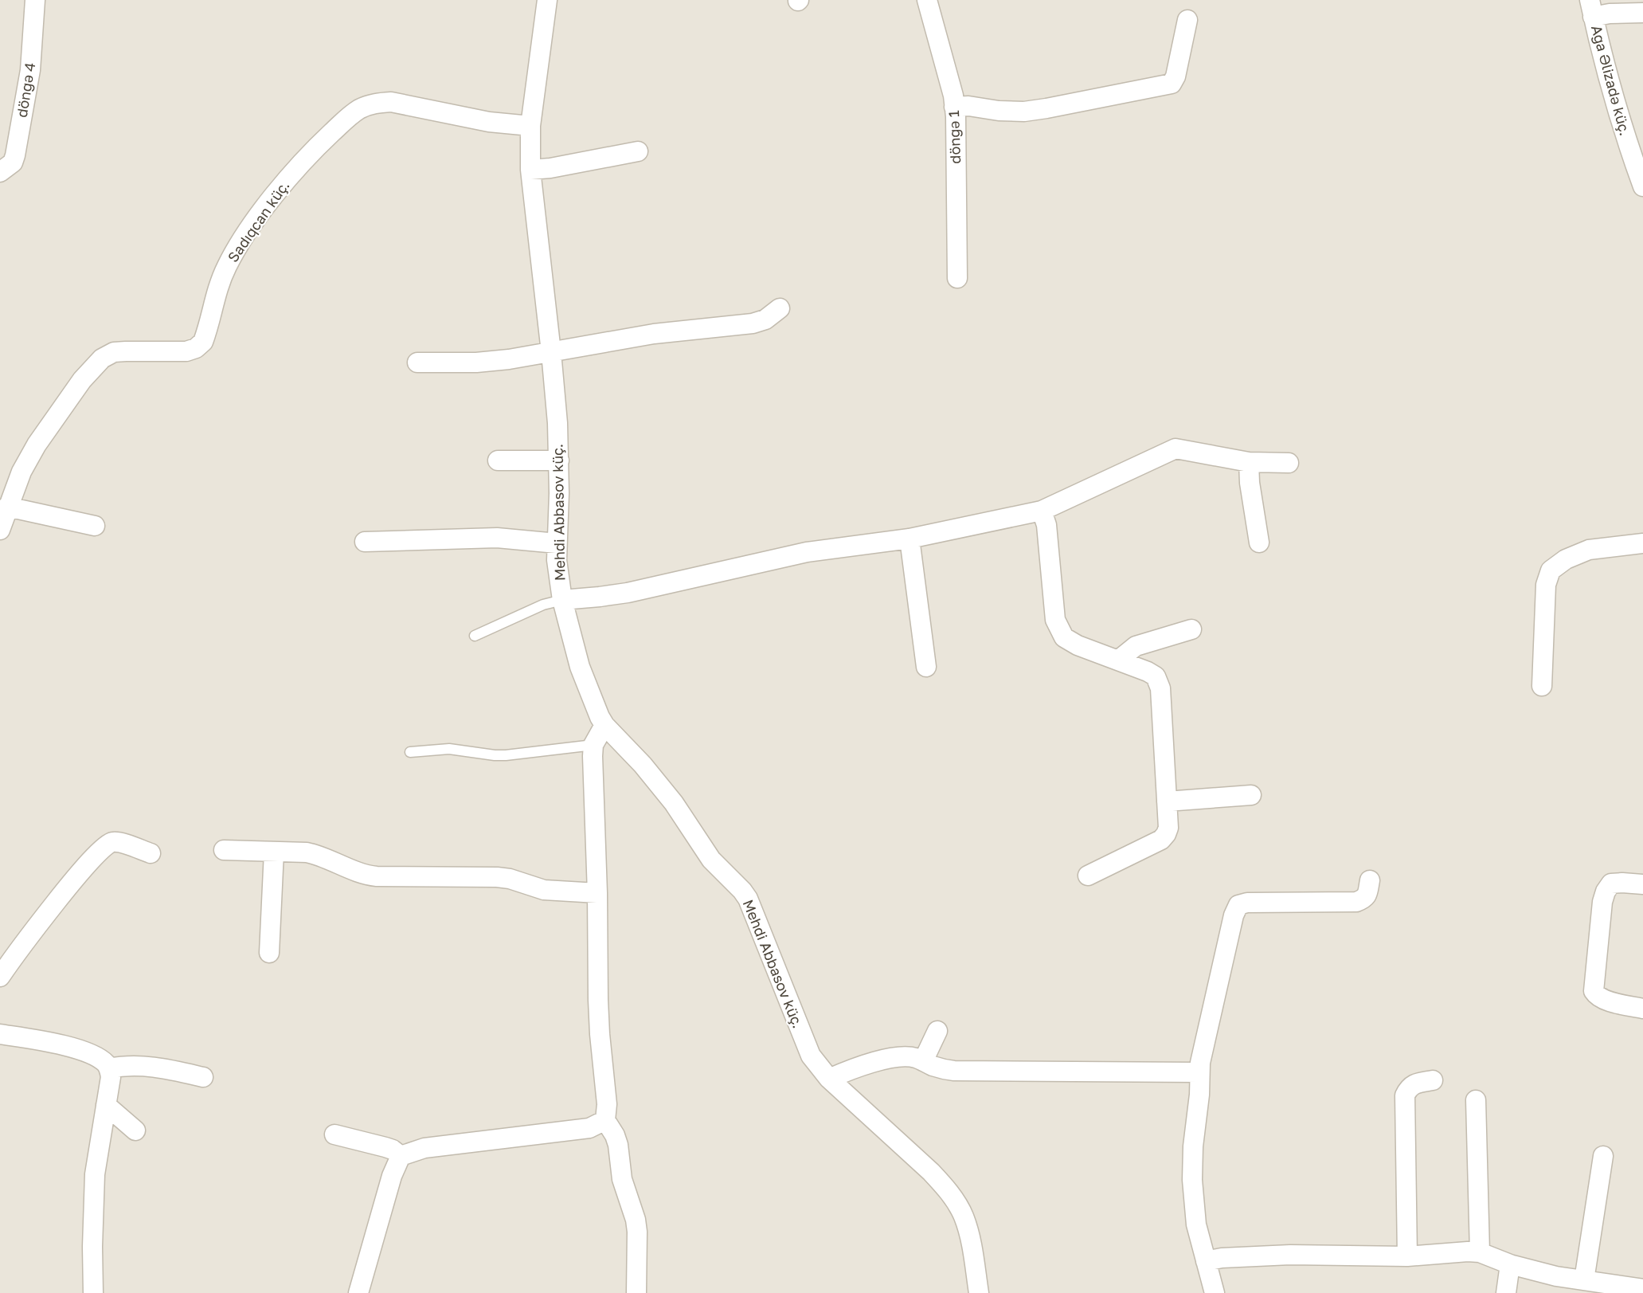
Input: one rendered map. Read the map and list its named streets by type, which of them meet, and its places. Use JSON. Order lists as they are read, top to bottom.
{
  "streets": {
    "street": [
      "Ağa Əlizadə küç.",
      "döngə 4",
      "döngə 1",
      "Sadıqcan küç.",
      "Mehdi Abbasov küç."
    ]
  },
  "crossings": [
    ["Sadıqcan küç.", "Mehdi Abbasov küç."]
  ]
}
